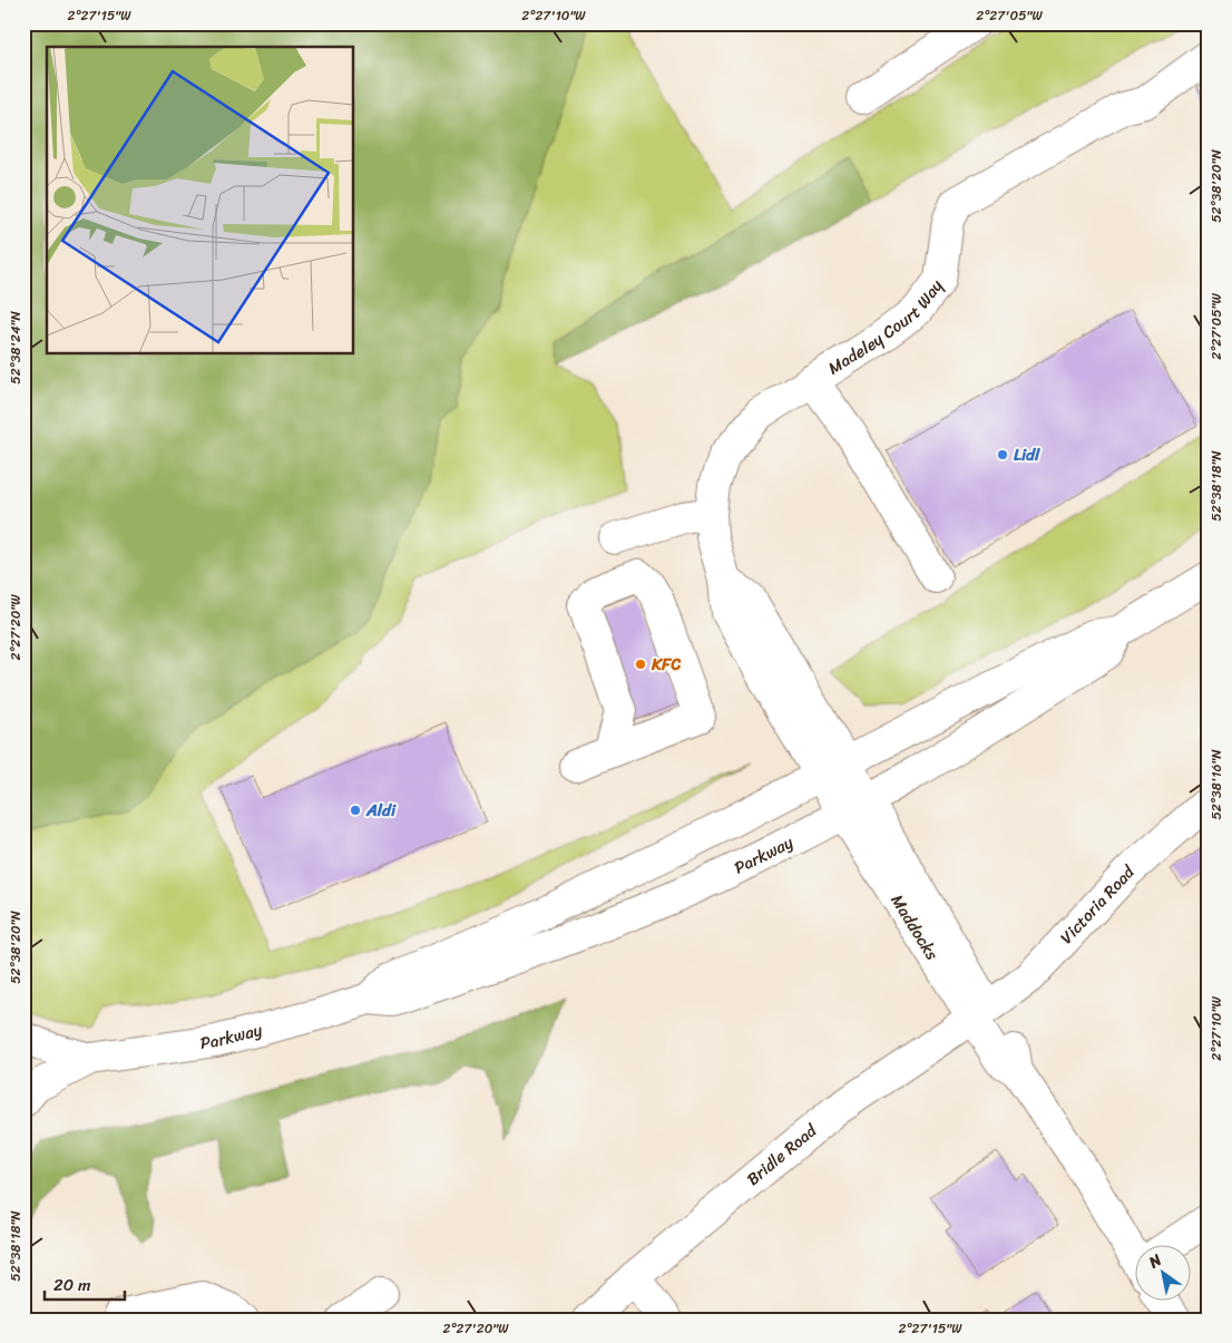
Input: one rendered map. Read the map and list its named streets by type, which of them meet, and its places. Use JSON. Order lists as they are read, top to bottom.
{
  "streets": {
    "street": [
      "Madeley Court Way",
      "Parkway",
      "Victoria Road",
      "Maddocks",
      "Bridle Road"
    ]
  },
  "crossings": [
    ["Madeley Court Way", "Parkway"],
    ["Madeley Court Way", "Maddocks"],
    ["Parkway", "Maddocks"],
    ["Victoria Road", "Maddocks"],
    ["Victoria Road", "Bridle Road"],
    ["Maddocks", "Bridle Road"]
  ],
  "places": ["Lidl", "KFC", "Aldi"],
  "scale_bar": "20 m",
  "north": "top left",
  "coordinates": [
    "2°27'15\"W",
    "2°27'10\"W",
    "2°27'05\"W",
    "52°38'20\"N",
    "52°38'24\"N",
    "52°38'18\"N",
    "2°27'20\"W",
    "52°38'16\"N"
  ]
}
